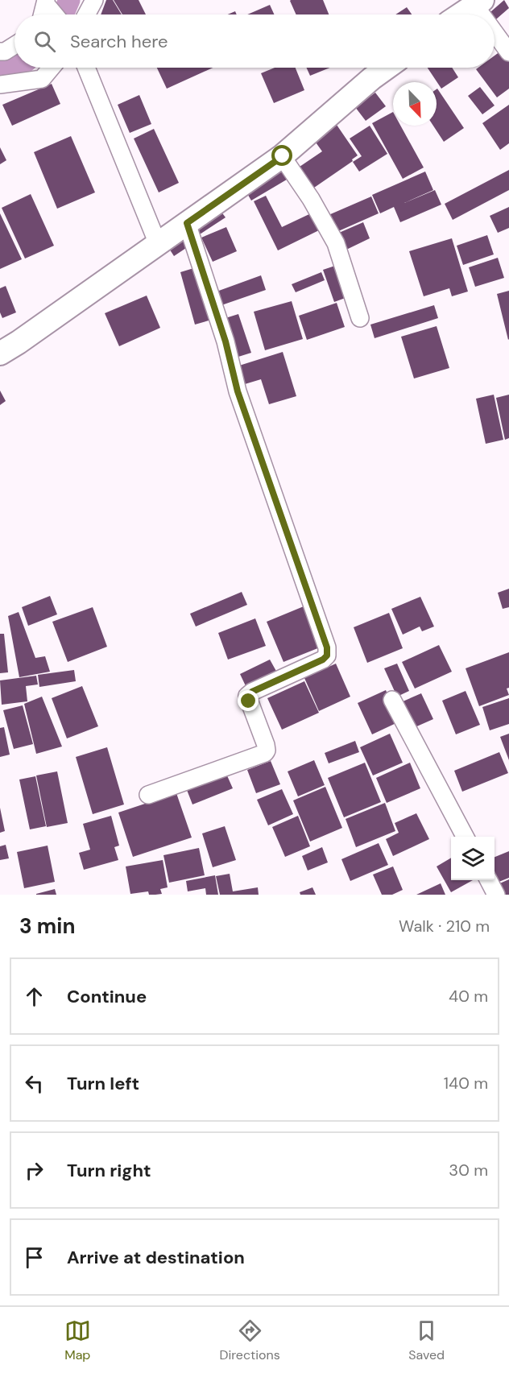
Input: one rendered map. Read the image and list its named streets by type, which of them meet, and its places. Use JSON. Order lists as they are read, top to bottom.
{
  "north": "bottom right",
  "page": {
    "search": "Search here",
    "heading": ["3 min", "Walk · 210 m"],
    "list": [
      ["Continue", "40 m"],
      ["Turn left", "140 m"],
      ["Turn right", "30 m"],
      "Arrive at destination"
    ],
    "nav": ["Map", "Directions", "Saved"]
  }
}
